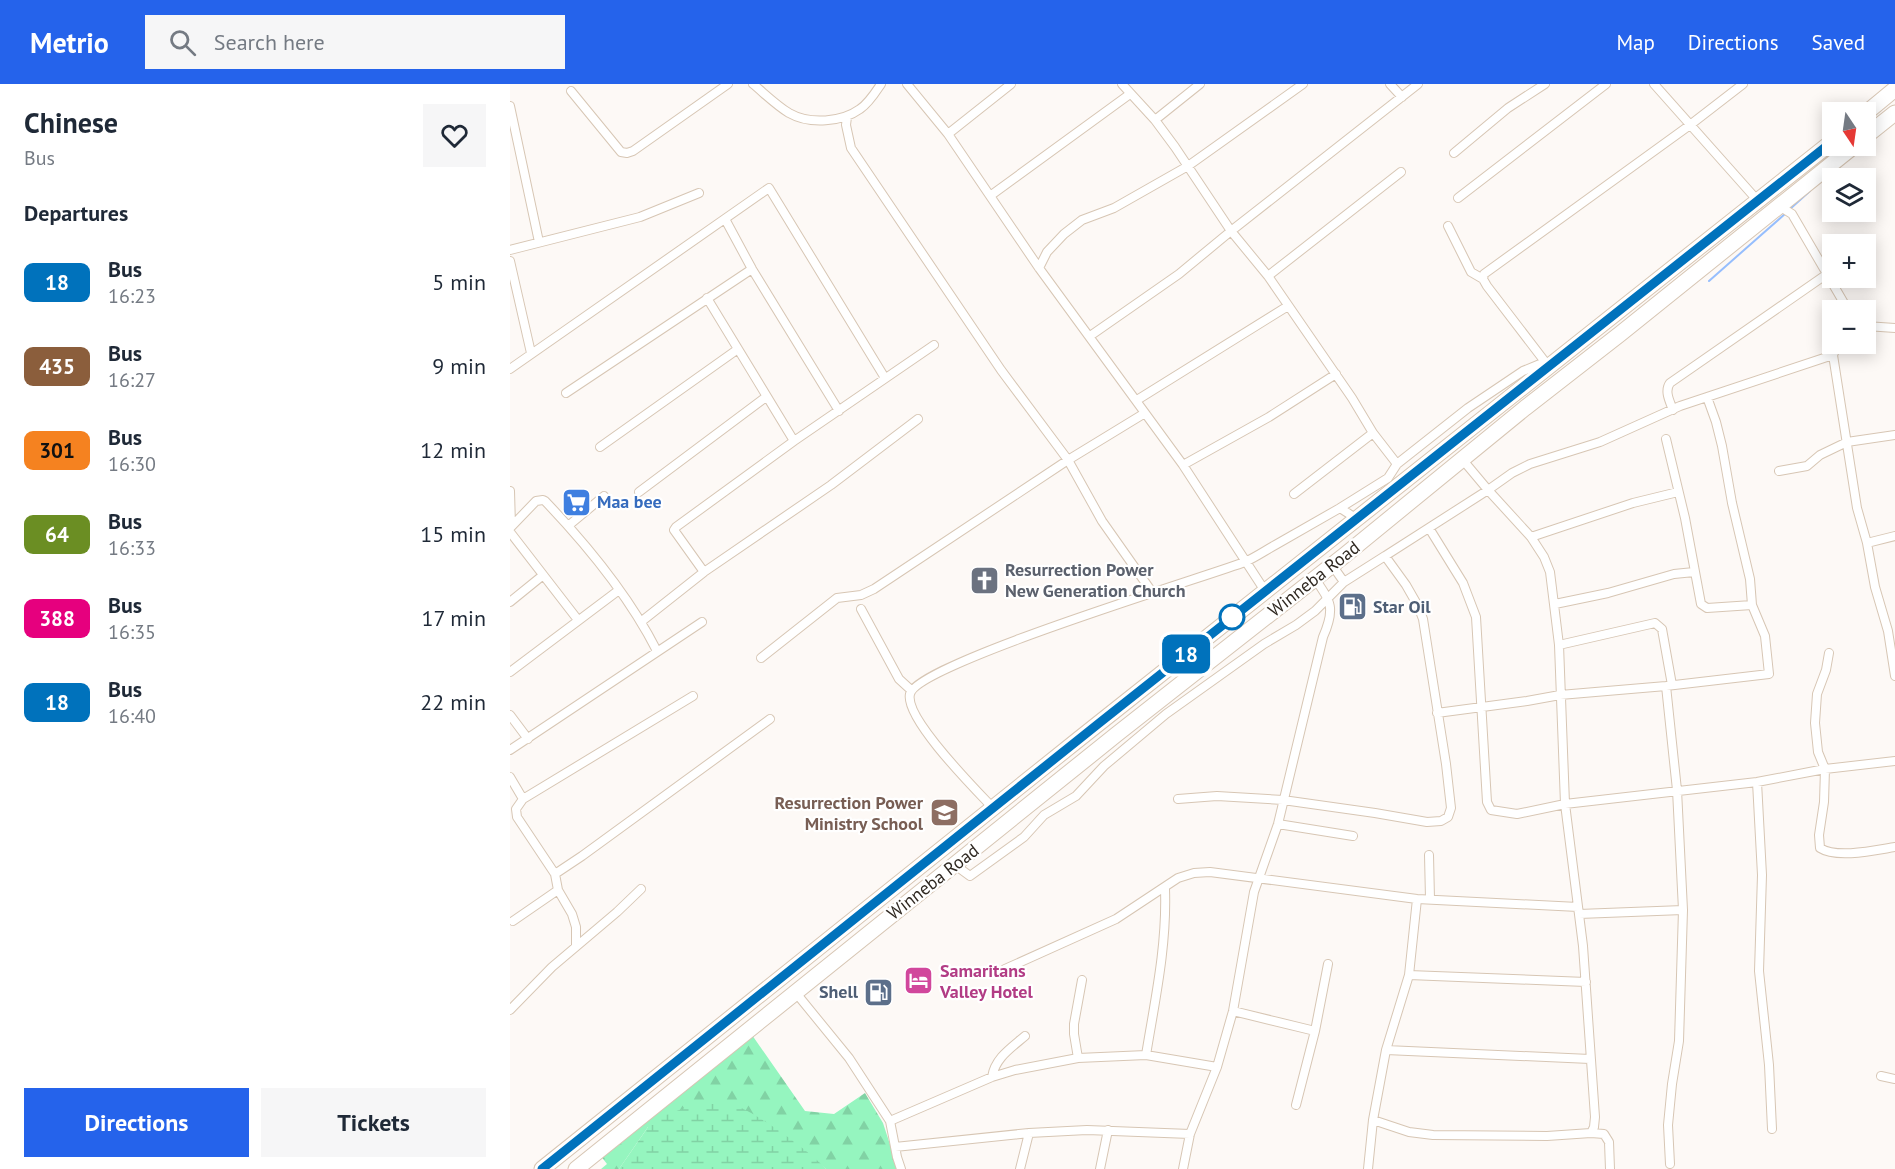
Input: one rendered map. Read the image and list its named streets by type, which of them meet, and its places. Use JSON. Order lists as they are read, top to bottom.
{
  "streets": {
    "highway": ["Winneba Road"]
  },
  "places": {
    "supermarket": ["Maa bee"],
    "church": ["Resurrection Power New Generation Church"],
    "fuel station": ["Star Oil", "Shell"],
    "school or university": ["Resurrection Power Ministry School"],
    "hotel": ["Samaritans Valley Hotel"]
  },
  "lines": ["bus line 18"],
  "north": "bottom",
  "page": {
    "header": "Metrio",
    "search": "Search here",
    "nav": ["Map", "Directions", "Saved"],
    "heading": [
      ["Chinese", "Bus"],
      "Departures"
    ],
    "on_map": "18",
    "map_buttons": ["+", "−"],
    "list": [
      {
        "mark": "18",
        "name": "Bus",
        "note": "16:23",
        "value": "5 min"
      },
      {
        "mark": "435",
        "name": "Bus",
        "note": "16:27",
        "value": "9 min"
      },
      {
        "mark": "301",
        "name": "Bus",
        "note": "16:30",
        "value": "12 min"
      },
      {
        "mark": "64",
        "name": "Bus",
        "note": "16:33",
        "value": "15 min"
      },
      {
        "mark": "388",
        "name": "Bus",
        "note": "16:35",
        "value": "17 min"
      },
      {
        "mark": "18",
        "name": "Bus",
        "note": "16:40",
        "value": "22 min"
      }
    ],
    "buttons": ["Directions", "Tickets"]
  }
}
